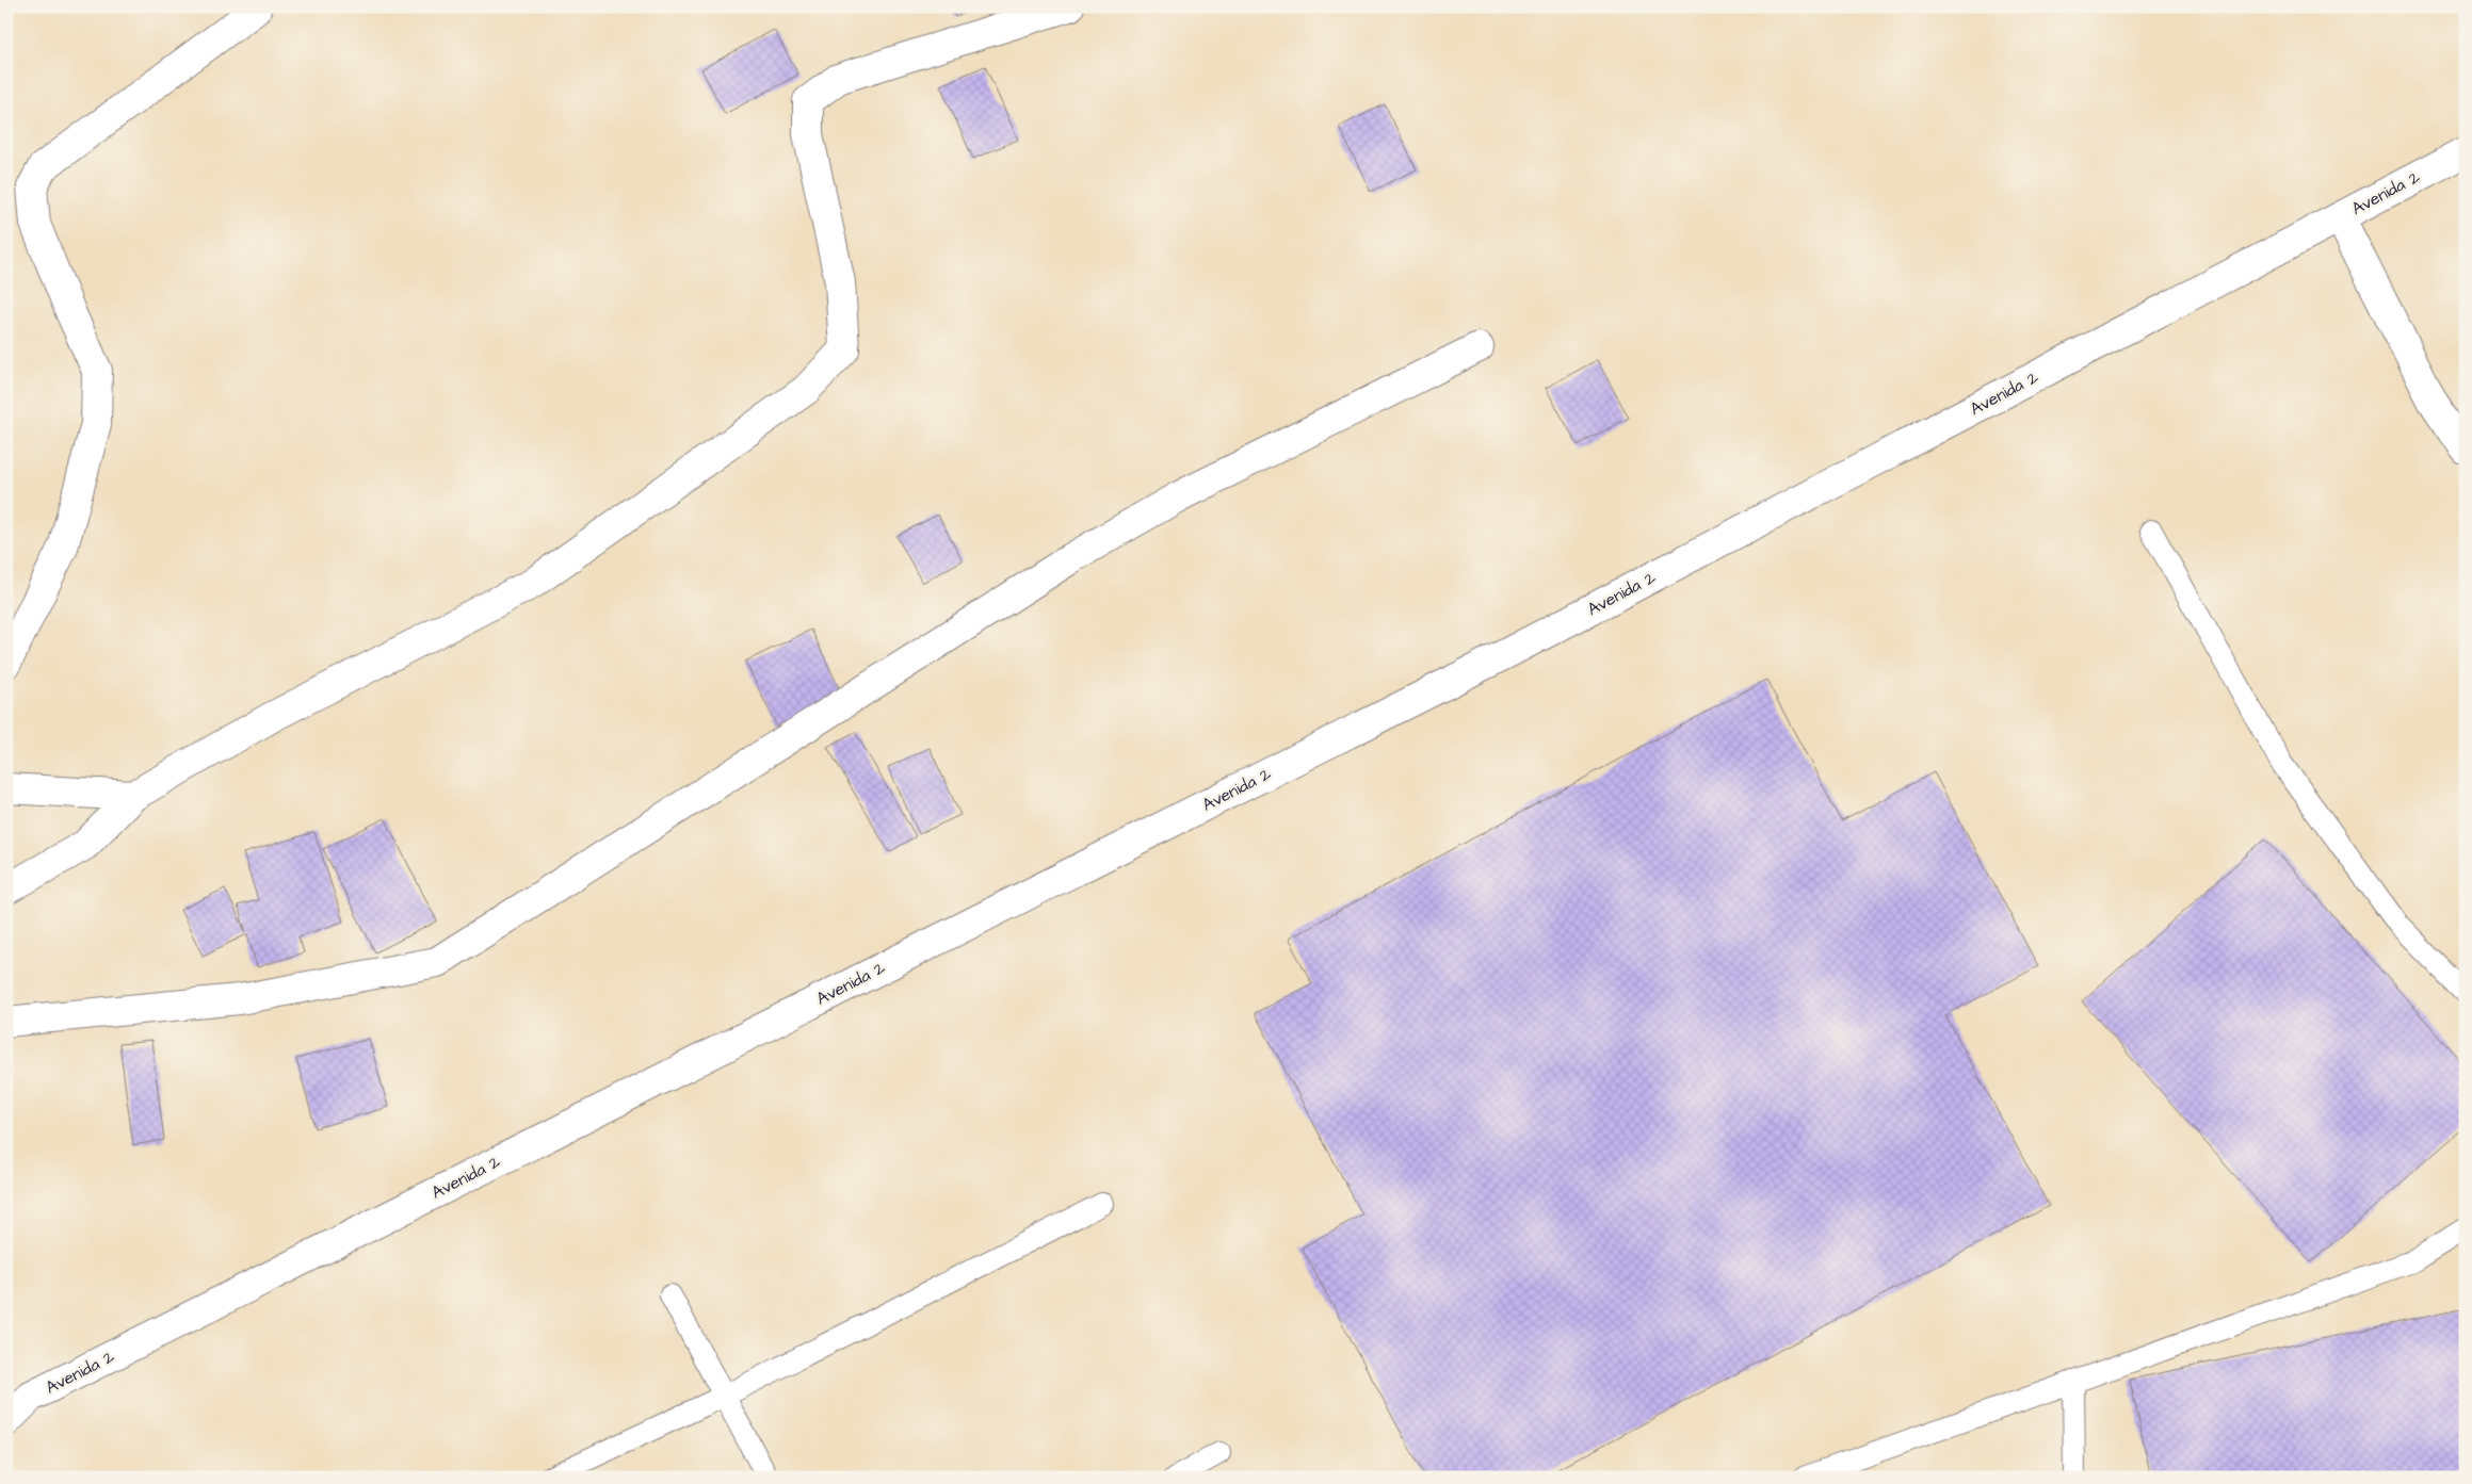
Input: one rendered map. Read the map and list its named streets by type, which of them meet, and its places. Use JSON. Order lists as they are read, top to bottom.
{
  "streets": {
    "street": ["Avenida 2"]
  }
}
